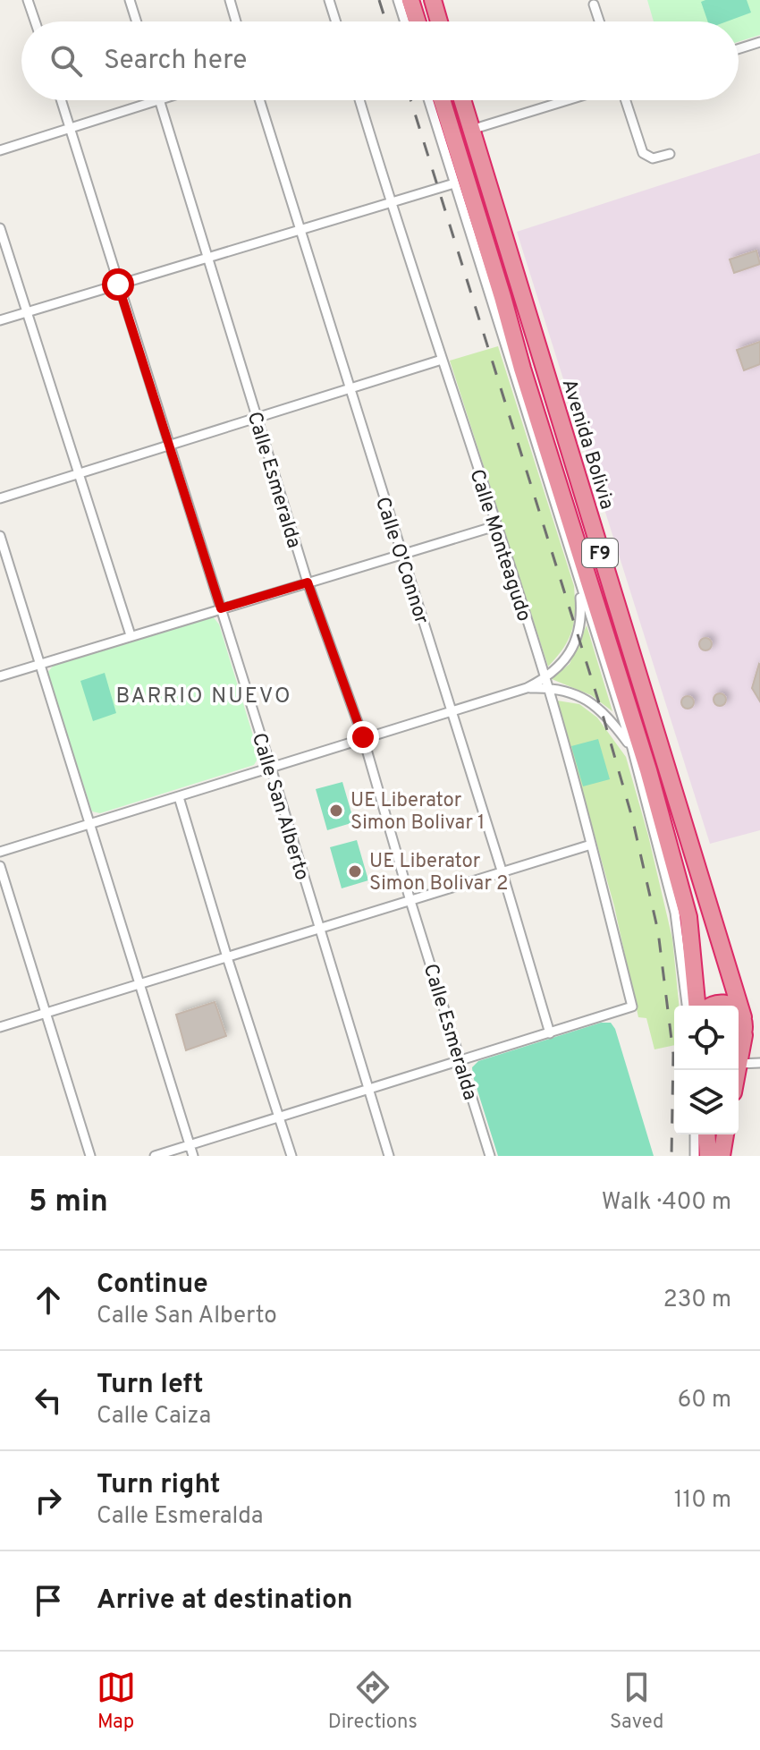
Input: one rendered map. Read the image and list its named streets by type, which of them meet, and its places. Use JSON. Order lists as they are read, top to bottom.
{
  "streets": {
    "highway": ["Avenida Bolivia", "F9"],
    "street": [
      "Calle Esmeralda",
      "Calle Monteagudo",
      "Calle O'Connor",
      "Calle San Alberto"
    ]
  },
  "crossings": [
    ["Calle Monteagudo", "Calle O'Connor"]
  ],
  "districts": ["BARRIO NUEVO"],
  "places": ["UE Liberator Simon Bolivar 1", "UE Liberator Simon Bolivar 2"],
  "page": {
    "search": "Search here",
    "heading": ["5 min", "Walk · 400 m"],
    "list": [
      ["Continue", "Calle San Alberto", "230 m"],
      ["Turn left", "Calle Caiza", "60 m"],
      ["Turn right", "Calle Esmeralda", "110 m"],
      "Arrive at destination"
    ],
    "nav": ["Map", "Directions", "Saved"]
  }
}
